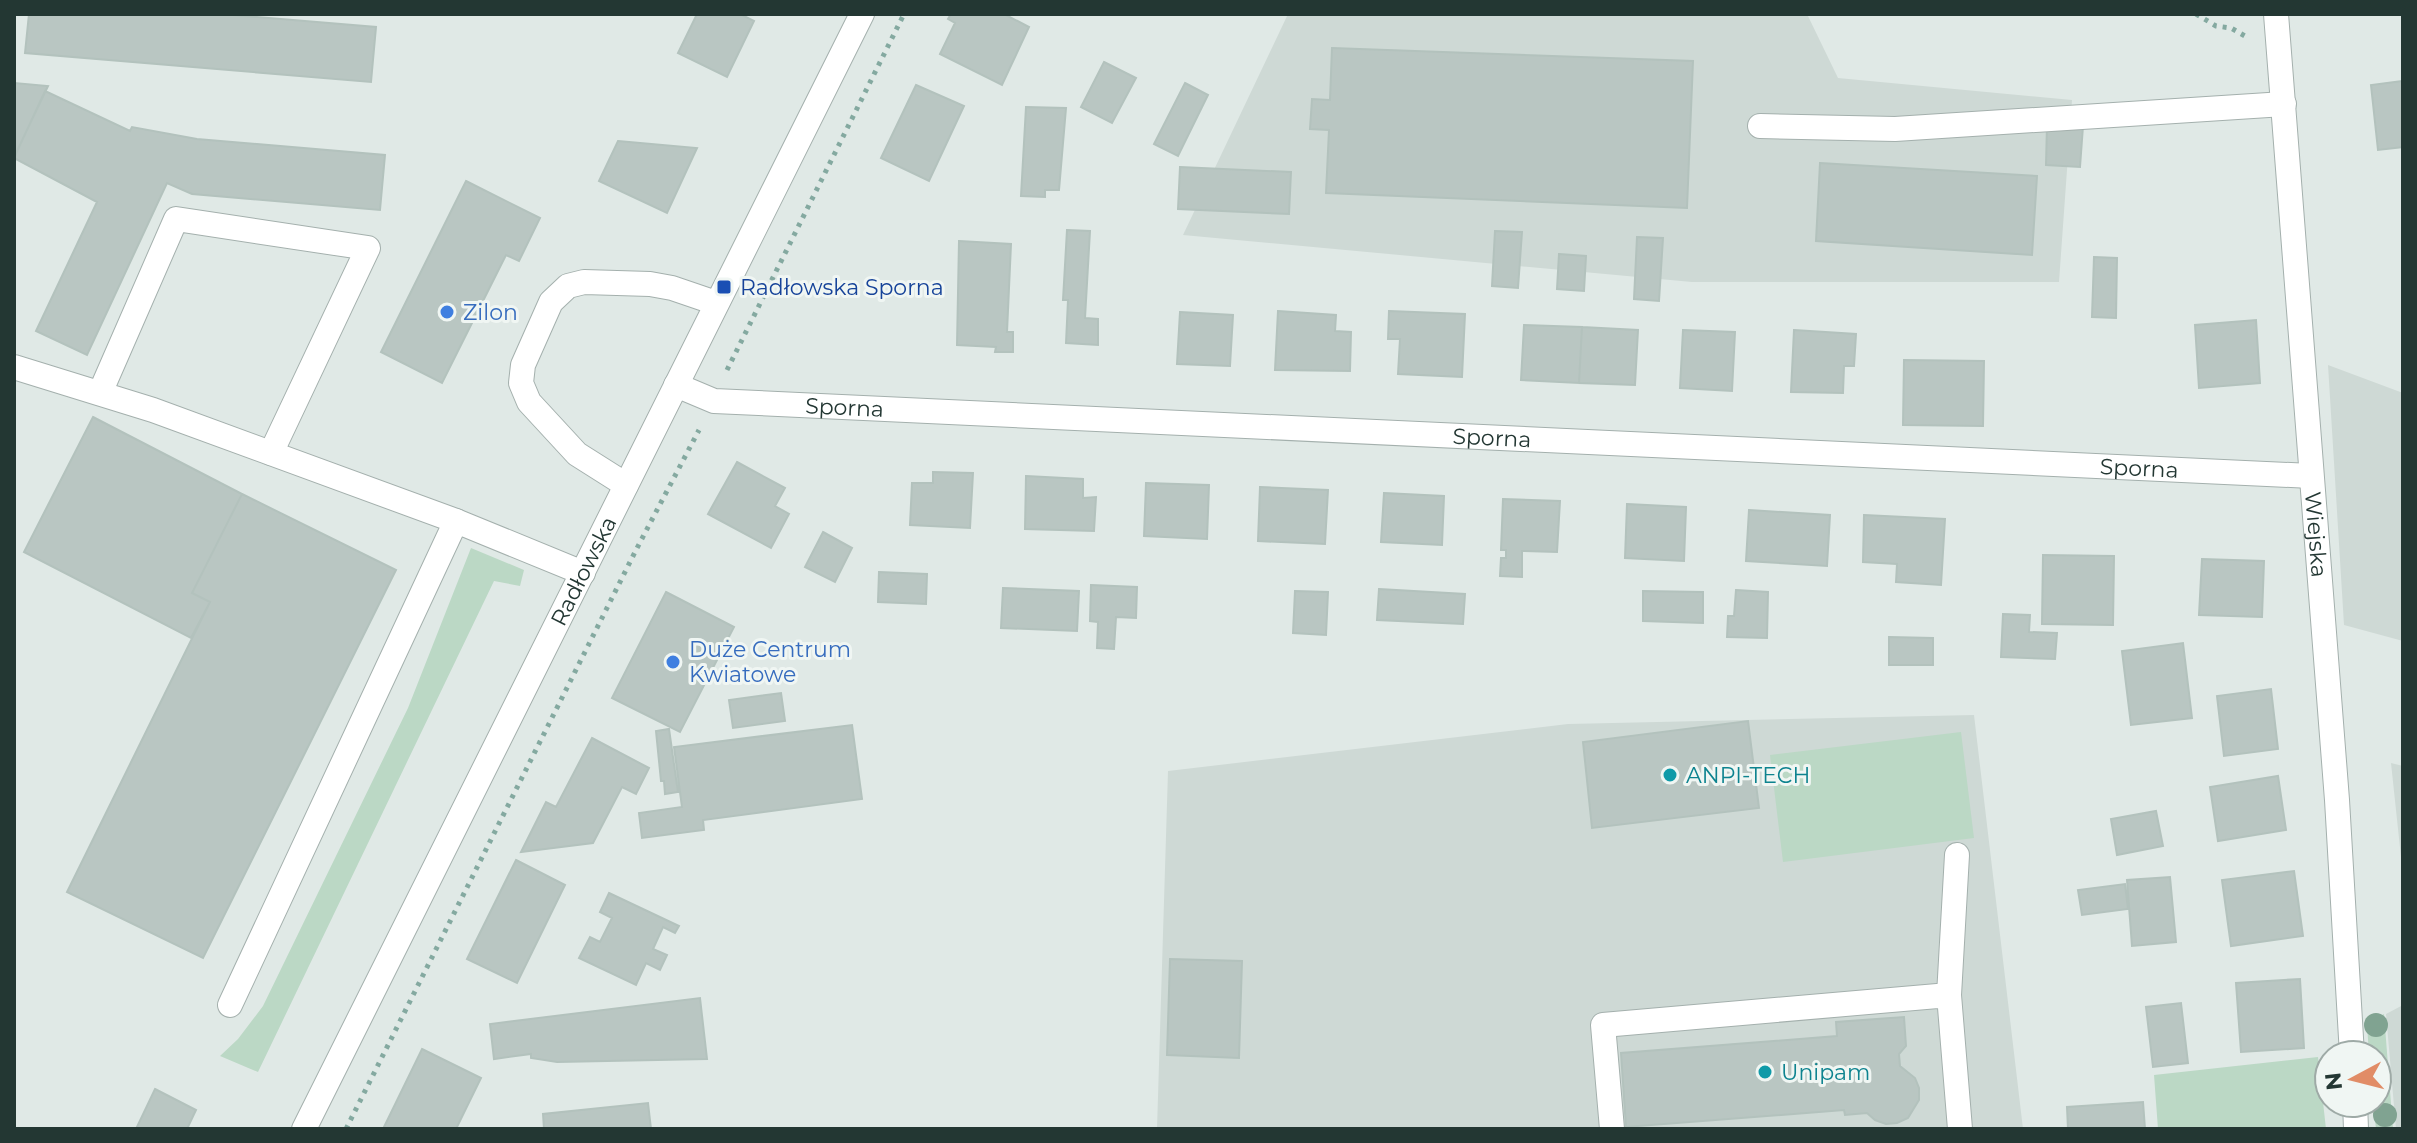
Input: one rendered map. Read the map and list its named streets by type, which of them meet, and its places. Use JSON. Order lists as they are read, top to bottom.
{
  "streets": {
    "street": ["Sporna", "Wiejska", "Radłowska"]
  },
  "crossings": [
    ["Sporna", "Wiejska"],
    ["Sporna", "Radłowska"]
  ],
  "places": {
    "transit": ["Radłowska Sporna"],
    "other": [
      "Zilon",
      "Duże Centrum Kwiatowe",
      "ANPI-TECH",
      "Unipam"
    ]
  },
  "north": "left"
}
